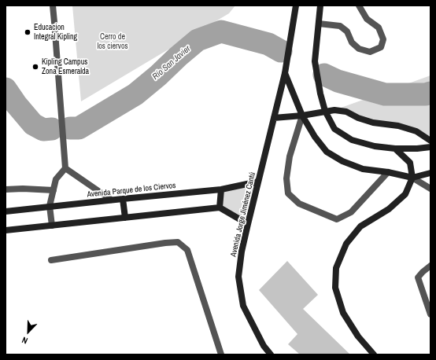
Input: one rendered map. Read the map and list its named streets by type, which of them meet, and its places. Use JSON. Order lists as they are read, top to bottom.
{
  "streets": {
    "main road": ["Avenida Parque de los Ciervos", "Avenida Jorge Jiménez Cantú"]
  },
  "crossings": [
    ["Avenida Parque de los Ciervos", "Avenida Jorge Jiménez Cantú"]
  ],
  "water": ["Río San Javier"],
  "parks": ["Cerro de los ciervos"],
  "places": ["Educacion Integral Kipling", "Kipling Campus Zona Esmeralda"],
  "north": "bottom left"
}
